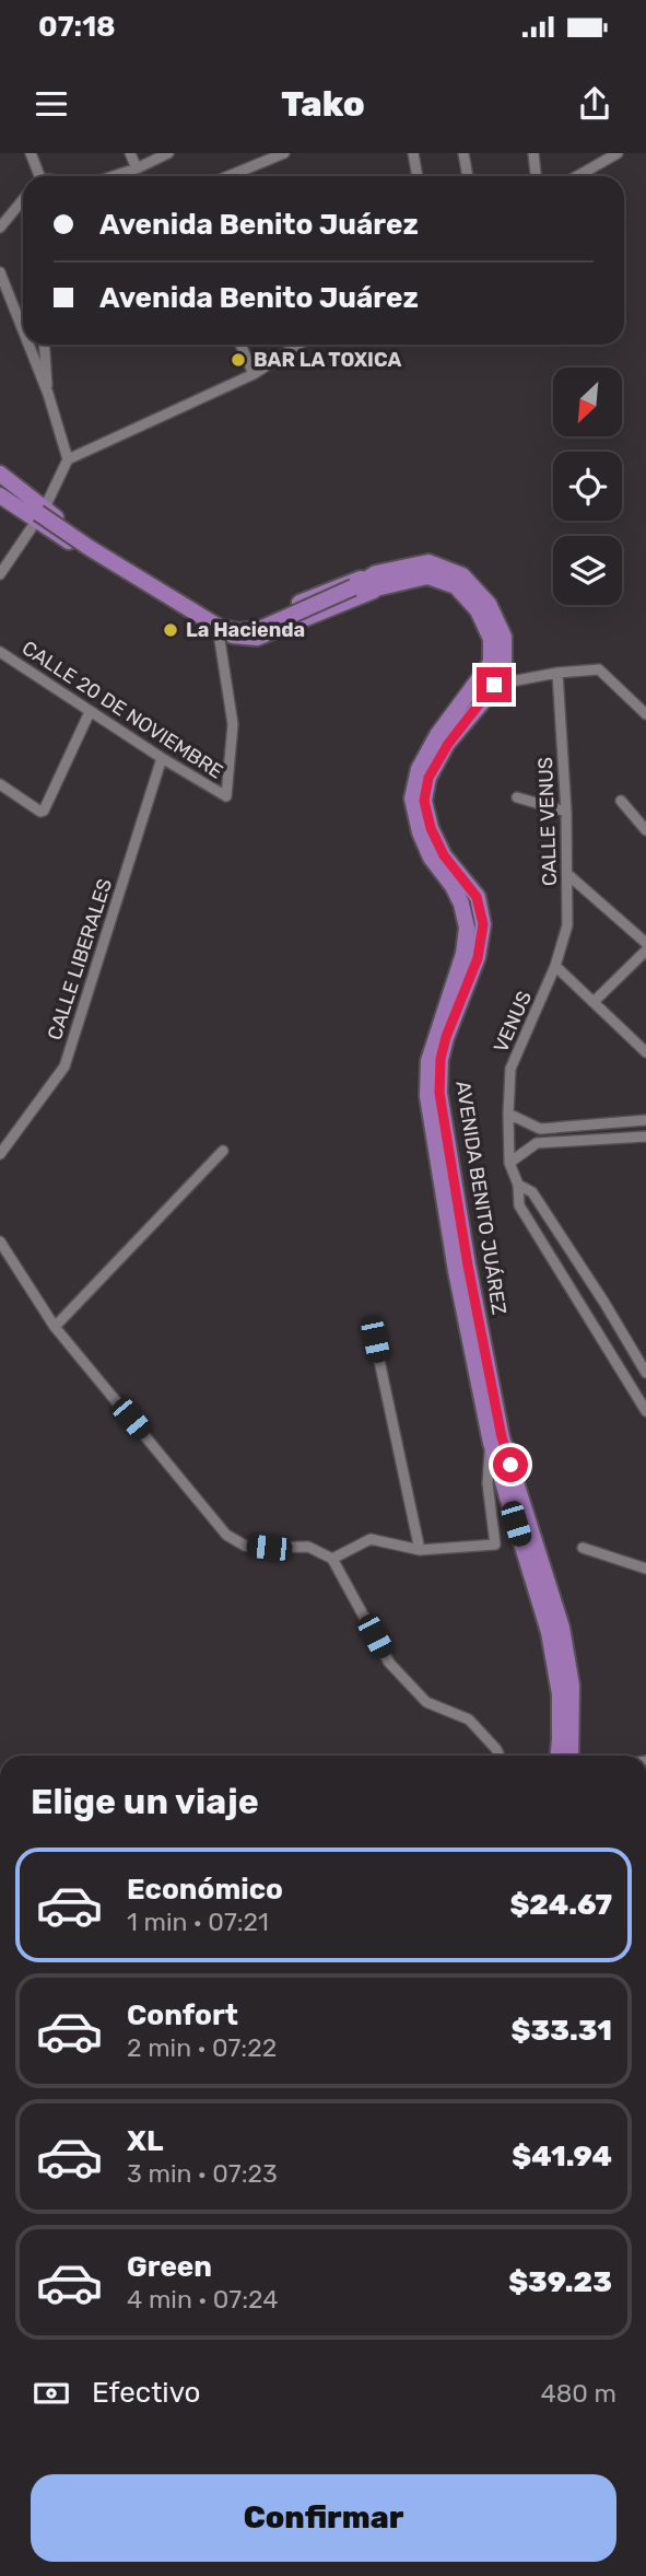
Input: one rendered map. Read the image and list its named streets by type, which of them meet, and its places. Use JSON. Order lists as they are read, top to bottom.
{
  "streets": {
    "main road": ["AVENIDA BENITO JUÁREZ"],
    "street": [
      "CALLE 20 DE NOVIEMBRE",
      "CALLE VENUS",
      "CALLE LIBERALES",
      "VENUS"
    ]
  },
  "crossings": [
    ["CALLE 20 DE NOVIEMBRE", "CALLE LIBERALES"],
    ["CALLE VENUS", "VENUS"]
  ],
  "places": ["BAR LA TOXICA", "La Hacienda"],
  "north": "bottom left",
  "page": {
    "status": "07:18",
    "header": "Tako",
    "banner": ["Avenida Benito Juárez", "Avenida Benito Juárez"],
    "heading": "Elige un viaje",
    "list": [
      {
        "name": "Económico",
        "note": "1 min · 07:21",
        "value": "$24.67"
      },
      {
        "name": "Confort",
        "note": "2 min · 07:22",
        "value": "$33.31"
      },
      {
        "name": "XL",
        "note": "3 min · 07:23",
        "value": "$41.94"
      },
      {
        "name": "Green",
        "note": "4 min · 07:24",
        "value": "$39.23"
      }
    ],
    "pay": ["Efectivo", "480 m"],
    "buttons": "Confirmar"
  }
}
